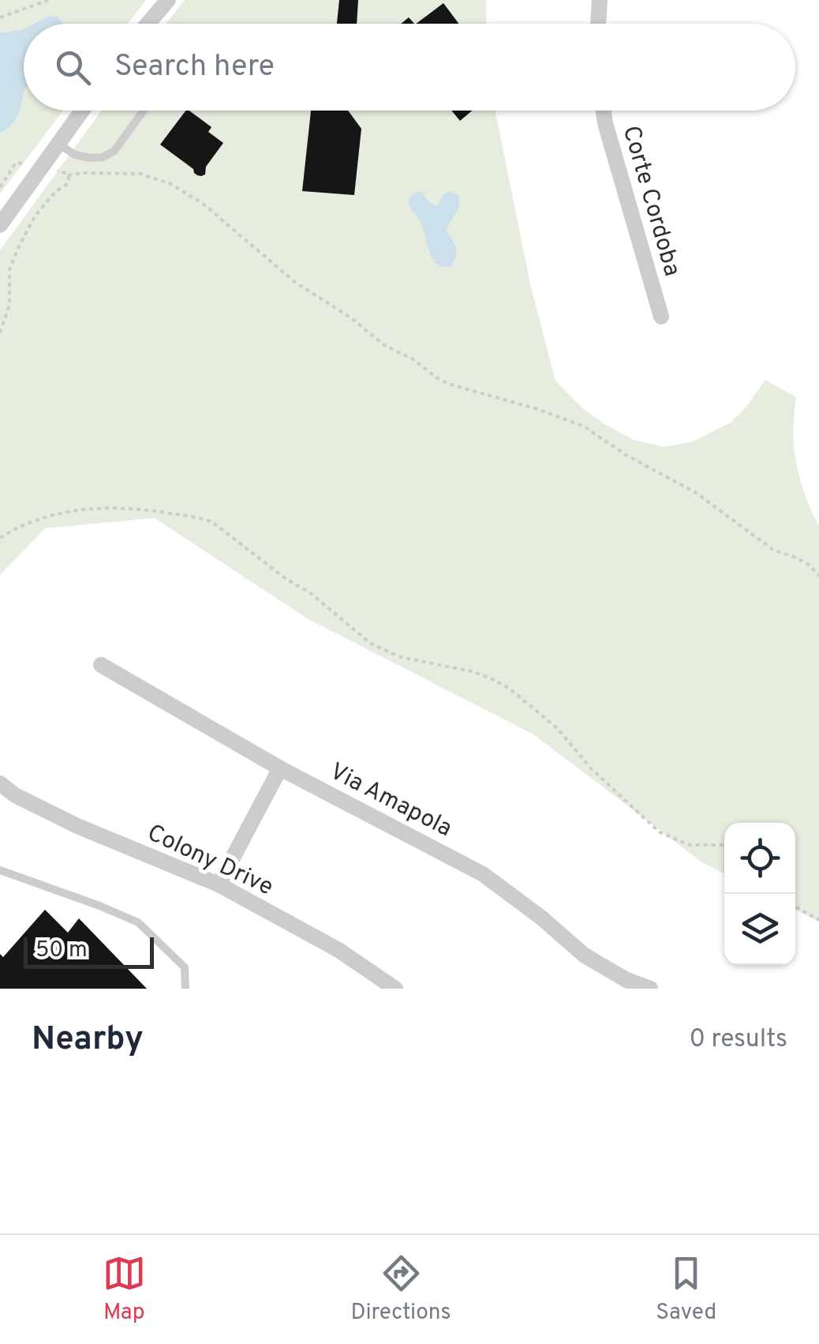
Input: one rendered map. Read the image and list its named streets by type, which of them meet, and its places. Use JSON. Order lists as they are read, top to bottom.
{
  "streets": {
    "street": ["Corte Cordoba", "Via Amapola", "Colony Drive"]
  },
  "scale_bar": "50 m",
  "page": {
    "search": "Search here",
    "scale": "50 m",
    "heading": ["Nearby", "0 results"],
    "nav": ["Map", "Directions", "Saved"]
  }
}
